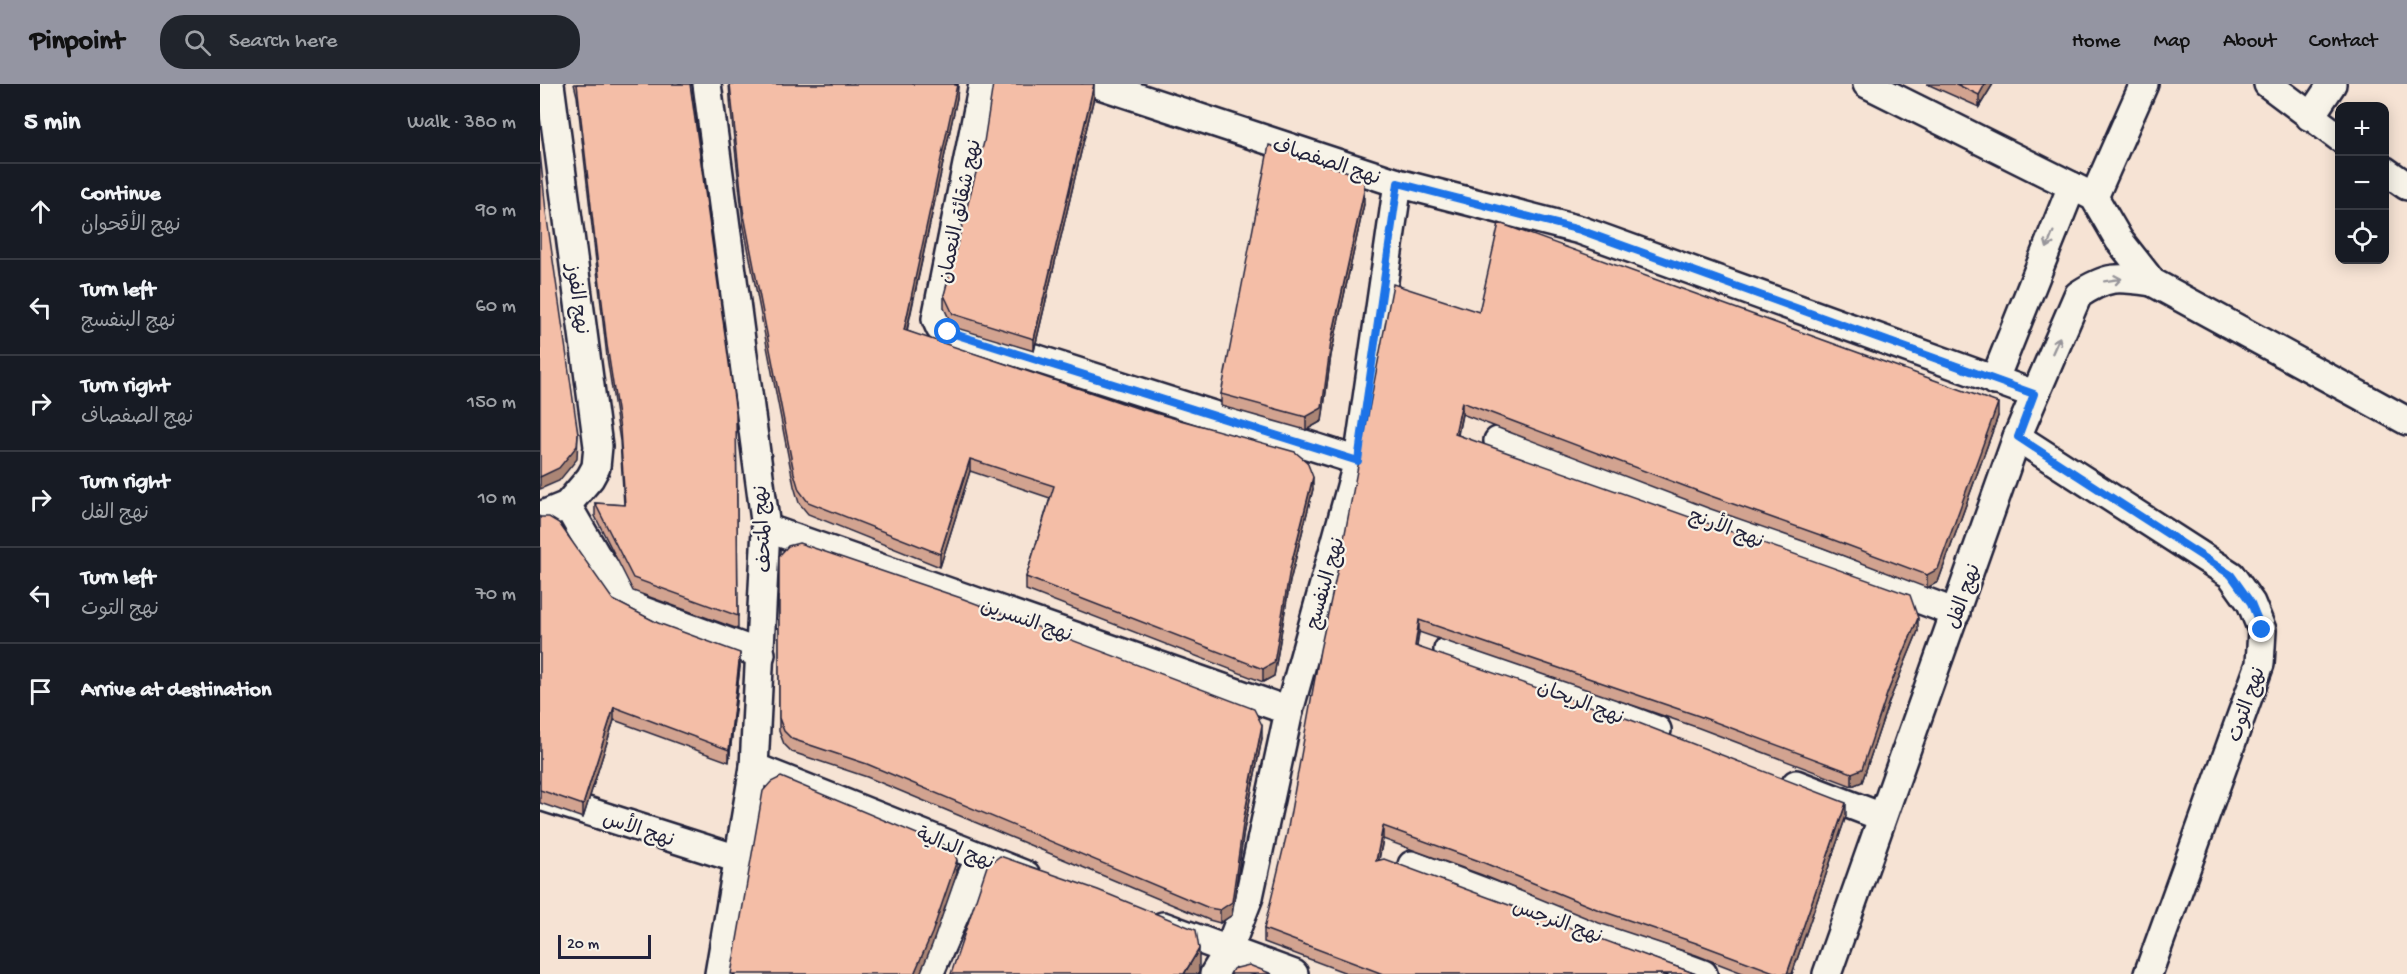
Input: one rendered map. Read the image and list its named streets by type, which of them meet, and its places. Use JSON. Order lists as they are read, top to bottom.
{
  "streets": {
    "street": [
      "نهج الصفصاف",
      "نهج شقائق النعمان",
      "نهج الفوز",
      "نهج الأرنج",
      "نهج المتحف",
      "نهج البنفسج",
      "نهج الفل",
      "نهج النسرين",
      "نهج الريحان",
      "نهج التوت",
      "نهج الأس",
      "نهج الدالية",
      "نهج النرجس"
    ]
  },
  "crossings": [
    ["نهج الصفصاف", "نهج البنفسج"],
    ["نهج الصفصاف", "نهج الفل"],
    ["نهج شقائق النعمان", "نهج البنفسج"],
    ["نهج الأرنج", "نهج الفل"],
    ["نهج المتحف", "نهج النسرين"],
    ["نهج المتحف", "نهج الأس"],
    ["نهج المتحف", "نهج الدالية"],
    ["نهج البنفسج", "نهج النسرين"],
    ["نهج الفل", "نهج التوت"]
  ],
  "scale_bar": "20 m",
  "page": {
    "header": "Pinpoint",
    "search": "Search here",
    "nav": [
      "Home",
      "Map",
      "About",
      "Contact"
    ],
    "heading": ["5 min", "Walk · 380 m"],
    "map_buttons": ["+", "−"],
    "list": [
      ["Continue", "نهج الأقحوان", "90 m"],
      ["Turn left", "نهج البنفسج", "60 m"],
      ["Turn right", "نهج الصفصاف", "150 m"],
      ["Turn right", "نهج الفل", "10 m"],
      ["Turn left", "نهج التوت", "70 m"],
      "Arrive at destination"
    ],
    "scale": "20 m"
  }
}
